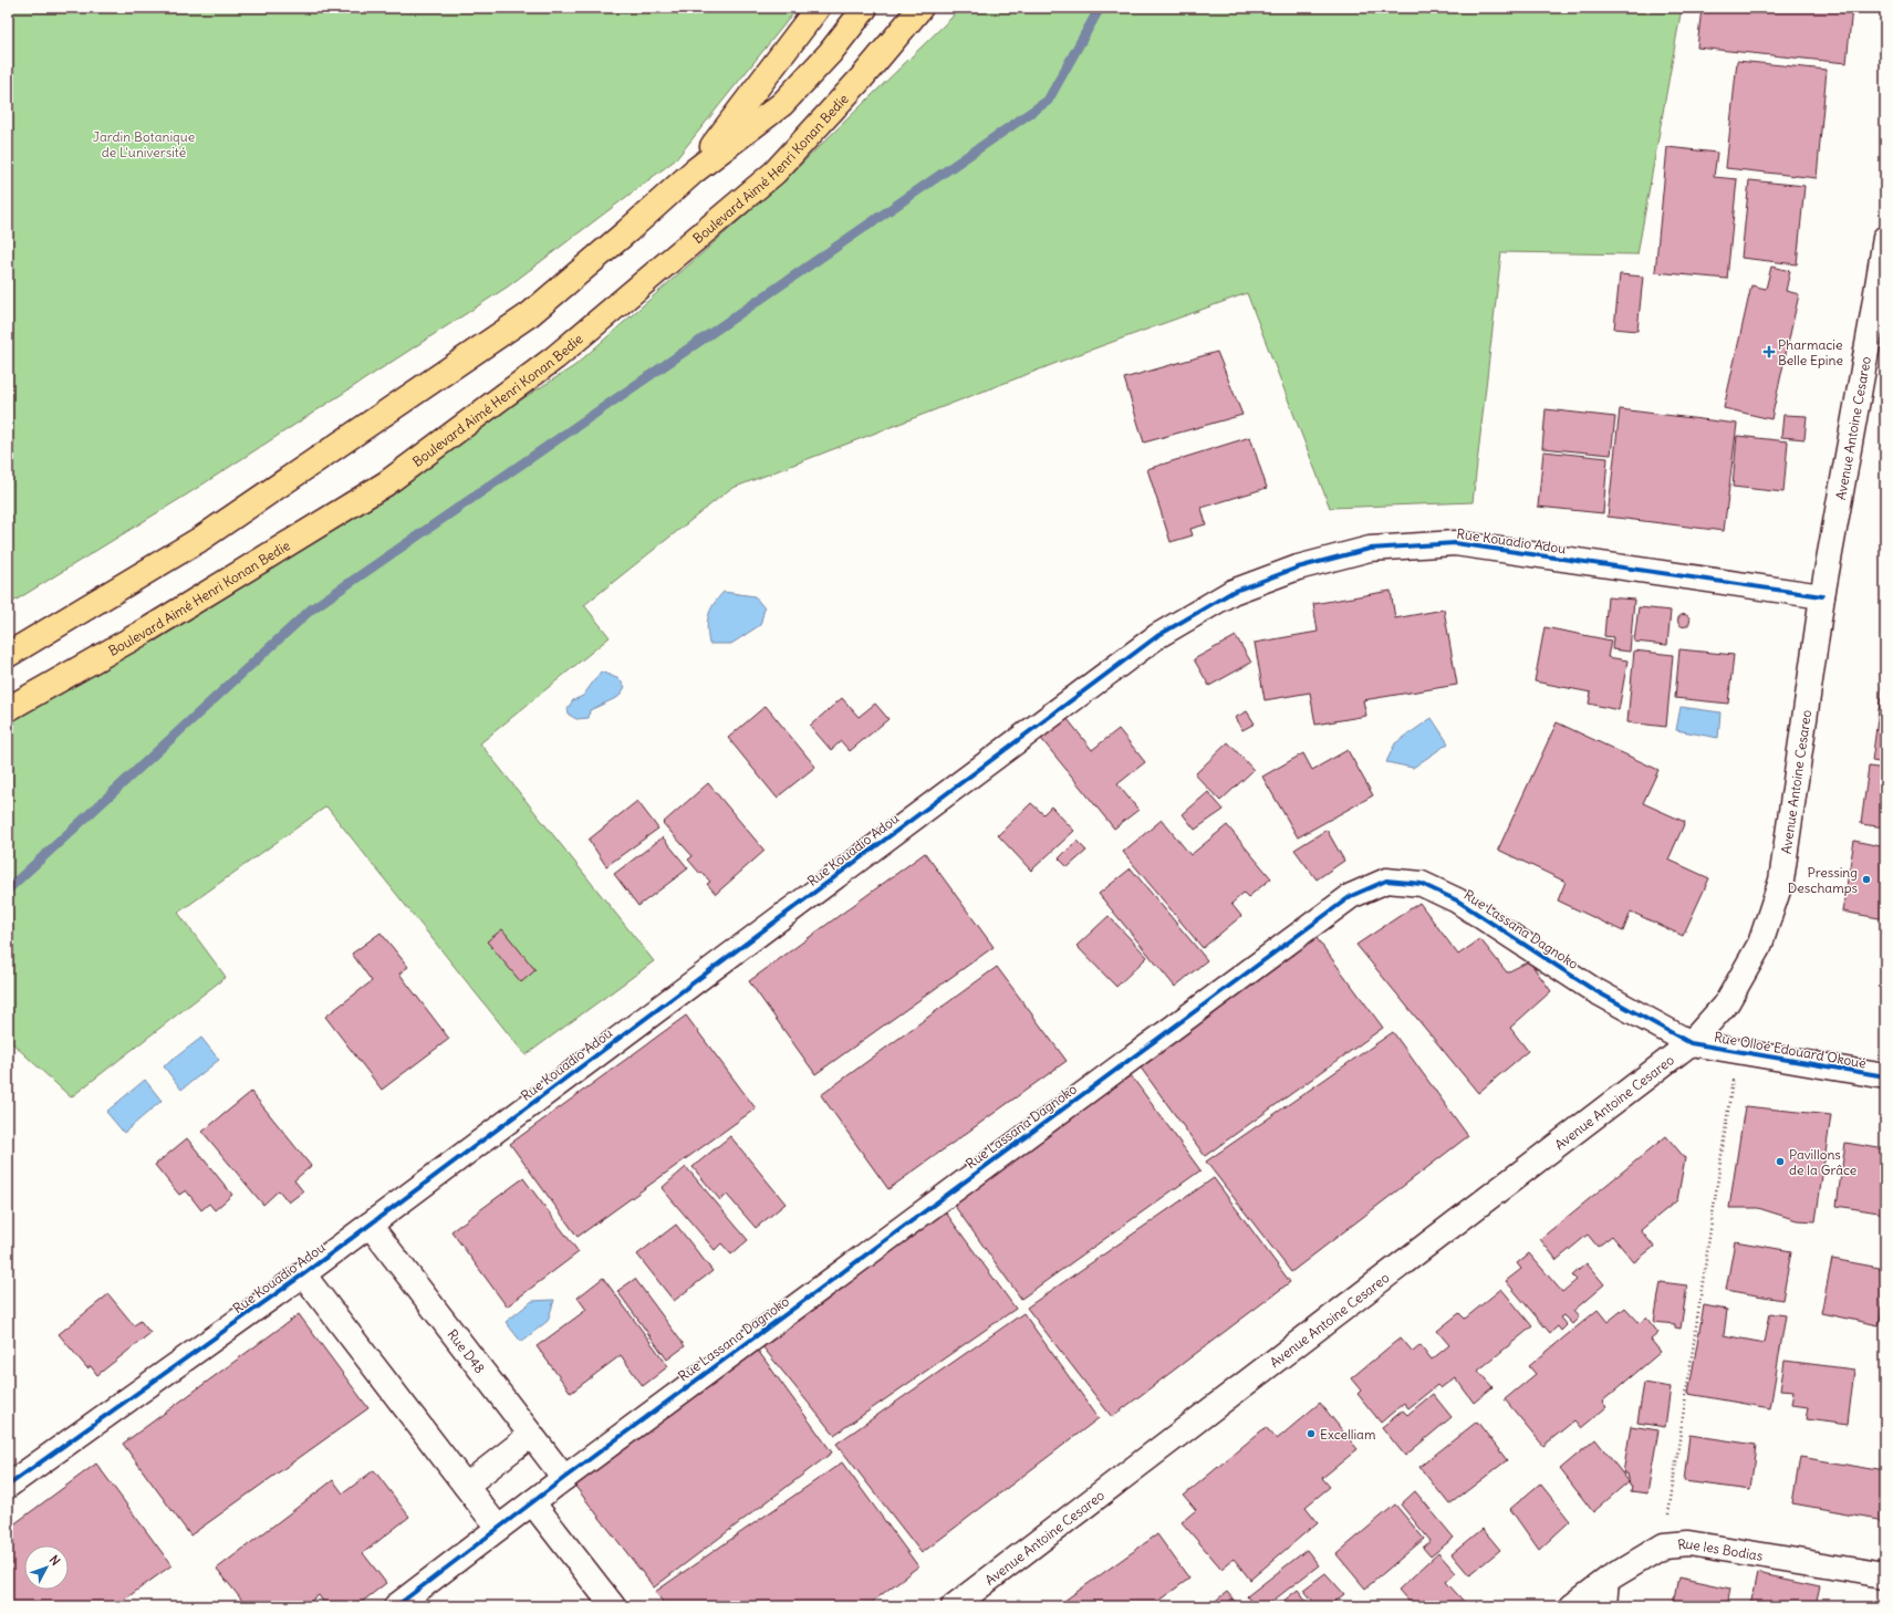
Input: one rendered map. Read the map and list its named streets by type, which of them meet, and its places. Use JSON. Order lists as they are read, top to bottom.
{
  "streets": {
    "highway": ["Boulevard Aimé Henri Konan Bedie"],
    "street": [
      "Avenue Antoine Cesareo",
      "Rue Kouadio Adou",
      "Rue Lassana Dagnoko",
      "Rue Olloé Edouard Okoué",
      "Rue D48",
      "Rue les Bodias"
    ]
  },
  "crossings": [
    ["Avenue Antoine Cesareo", "Rue Kouadio Adou"],
    ["Avenue Antoine Cesareo", "Rue Lassana Dagnoko"],
    ["Avenue Antoine Cesareo", "Rue Olloé Edouard Okoué"],
    ["Rue Kouadio Adou", "Rue D48"],
    ["Rue Lassana Dagnoko", "Rue Olloé Edouard Okoué"],
    ["Rue Lassana Dagnoko", "Rue D48"]
  ],
  "parks": ["Jardin Botanique de L'université"],
  "places": {
    "health": ["Pharmacie Belle Epine"],
    "other": ["Pressing Deschamps", "Pavillons de la Grâce", "Excelliam"]
  },
  "north": "top right"
}
